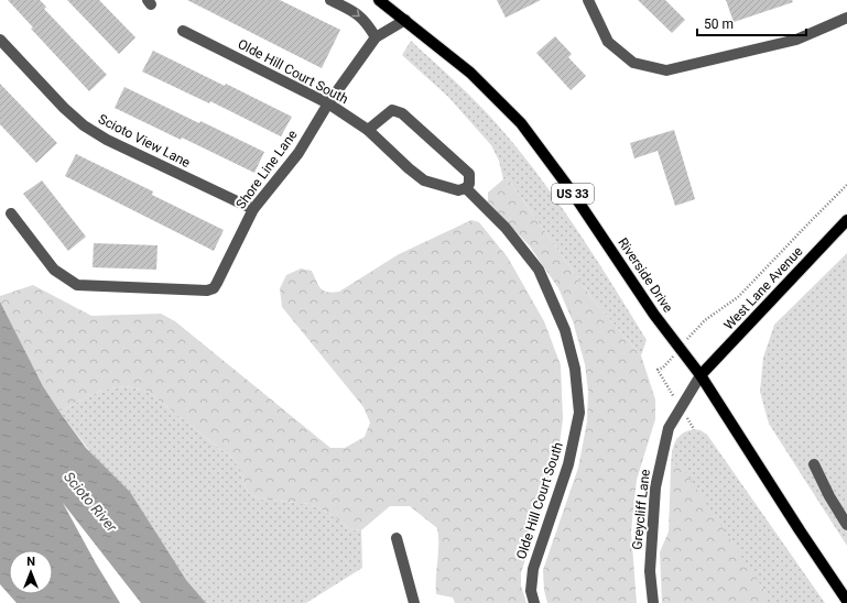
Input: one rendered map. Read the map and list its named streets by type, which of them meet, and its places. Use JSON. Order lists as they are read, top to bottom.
{
  "streets": {
    "main road": ["US 33", "Riverside Drive", "West Lane Avenue"],
    "street": [
      "Olde Hill Court South",
      "Scioto View Lane",
      "Shore Line Lane",
      "Greycliff Lane"
    ]
  },
  "crossings": [
    ["Olde Hill Court South", "Shore Line Lane"],
    ["Scioto View Lane", "Shore Line Lane"],
    ["Shore Line Lane", "Riverside Drive"],
    ["Riverside Drive", "West Lane Avenue"],
    ["Riverside Drive", "Greycliff Lane"],
    ["West Lane Avenue", "Greycliff Lane"]
  ],
  "water": ["Scioto River"],
  "scale_bar": "50 m",
  "north": "top"
}
